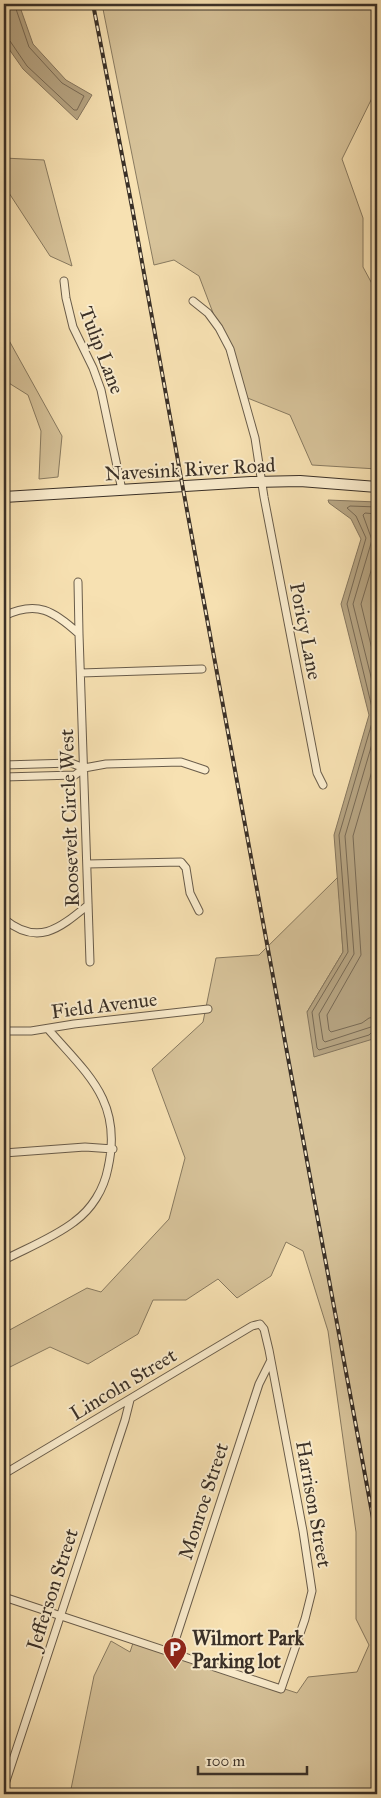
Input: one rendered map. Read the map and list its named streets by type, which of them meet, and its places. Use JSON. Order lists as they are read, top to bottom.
{
  "streets": {
    "main road": ["Navesink River Road"],
    "street": [
      "Tulip Lane",
      "Poricy Lane",
      "Roosevelt Circle West",
      "Field Avenue",
      "Lincoln Street",
      "Monroe Street",
      "Harrison Street",
      "Jefferson Street"
    ]
  },
  "crossings": [
    ["Tulip Lane", "Navesink River Road"],
    ["Navesink River Road", "Poricy Lane"],
    ["Lincoln Street", "Harrison Street"],
    ["Lincoln Street", "Jefferson Street"],
    ["Monroe Street", "Harrison Street"]
  ],
  "places": {
    "parking": ["Wilmort Park Parking lot"]
  },
  "scale_bar": "100 m"
}
